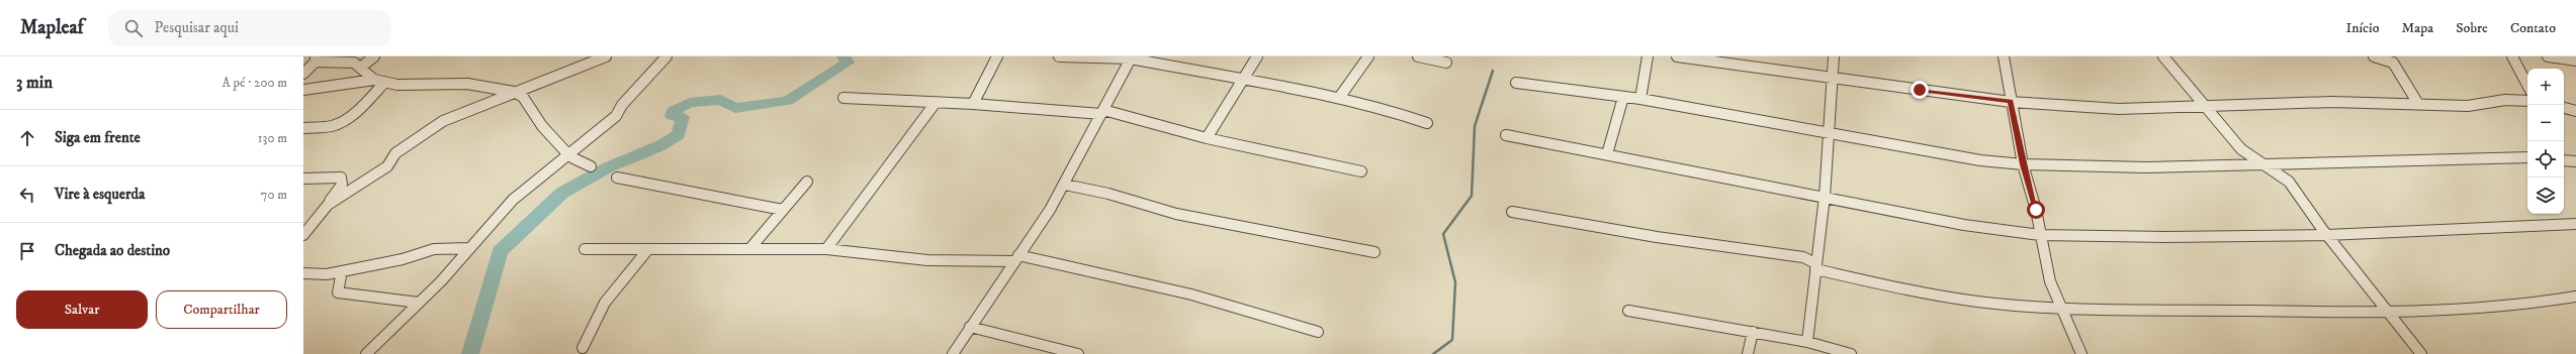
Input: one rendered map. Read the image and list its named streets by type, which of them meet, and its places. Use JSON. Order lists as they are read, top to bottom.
{
  "page": {
    "header": "Mapleaf",
    "search": "Pesquisar aqui",
    "nav": [
      "Início",
      "Mapa",
      "Sobre",
      "Contato"
    ],
    "heading": ["3 min", "A pé · 200 m"],
    "map_buttons": ["+", "−"],
    "list": [
      ["Siga em frente", "130 m"],
      ["Vire à esquerda", "70 m"],
      "Chegada ao destino"
    ],
    "buttons": ["Salvar", "Compartilhar"]
  }
}
